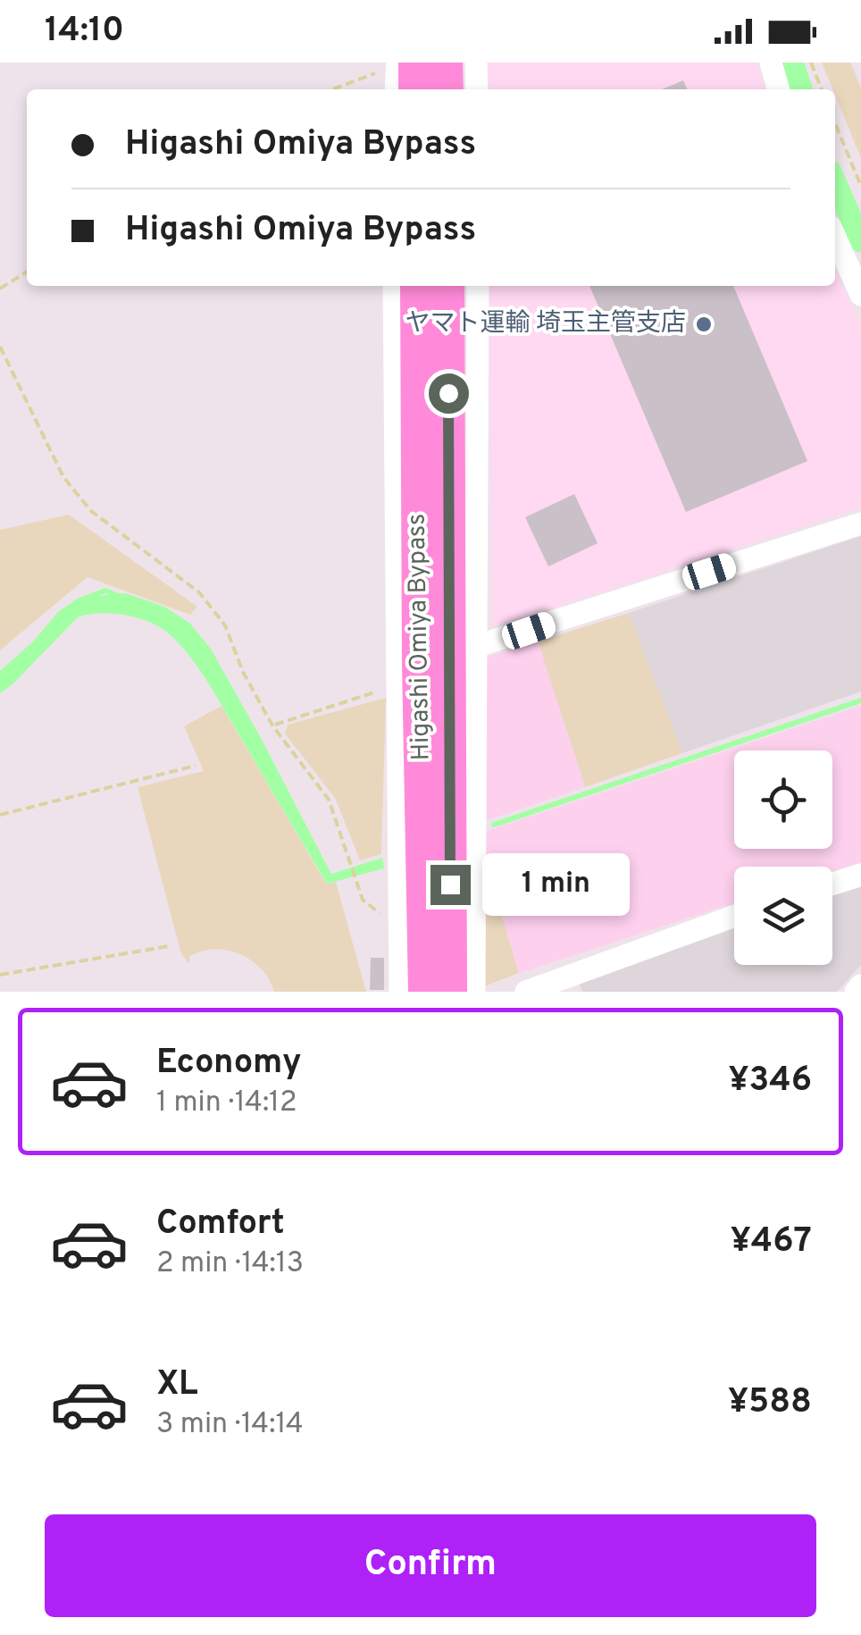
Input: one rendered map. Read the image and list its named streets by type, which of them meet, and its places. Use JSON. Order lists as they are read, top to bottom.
{
  "streets": {
    "highway": ["Higashi Omiya Bypass"]
  },
  "places": ["ヤマト運輸 埼玉主管支店"],
  "page": {
    "status": "14:10",
    "banner": ["Higashi Omiya Bypass", "Higashi Omiya Bypass"],
    "bubble": "1 min",
    "list": [
      {
        "name": "Economy",
        "note": "1 min · 14:12",
        "value": "¥346"
      },
      {
        "name": "Comfort",
        "note": "2 min · 14:13",
        "value": "¥467"
      },
      {
        "name": "XL",
        "note": "3 min · 14:14",
        "value": "¥588"
      }
    ],
    "buttons": "Confirm"
  }
}
